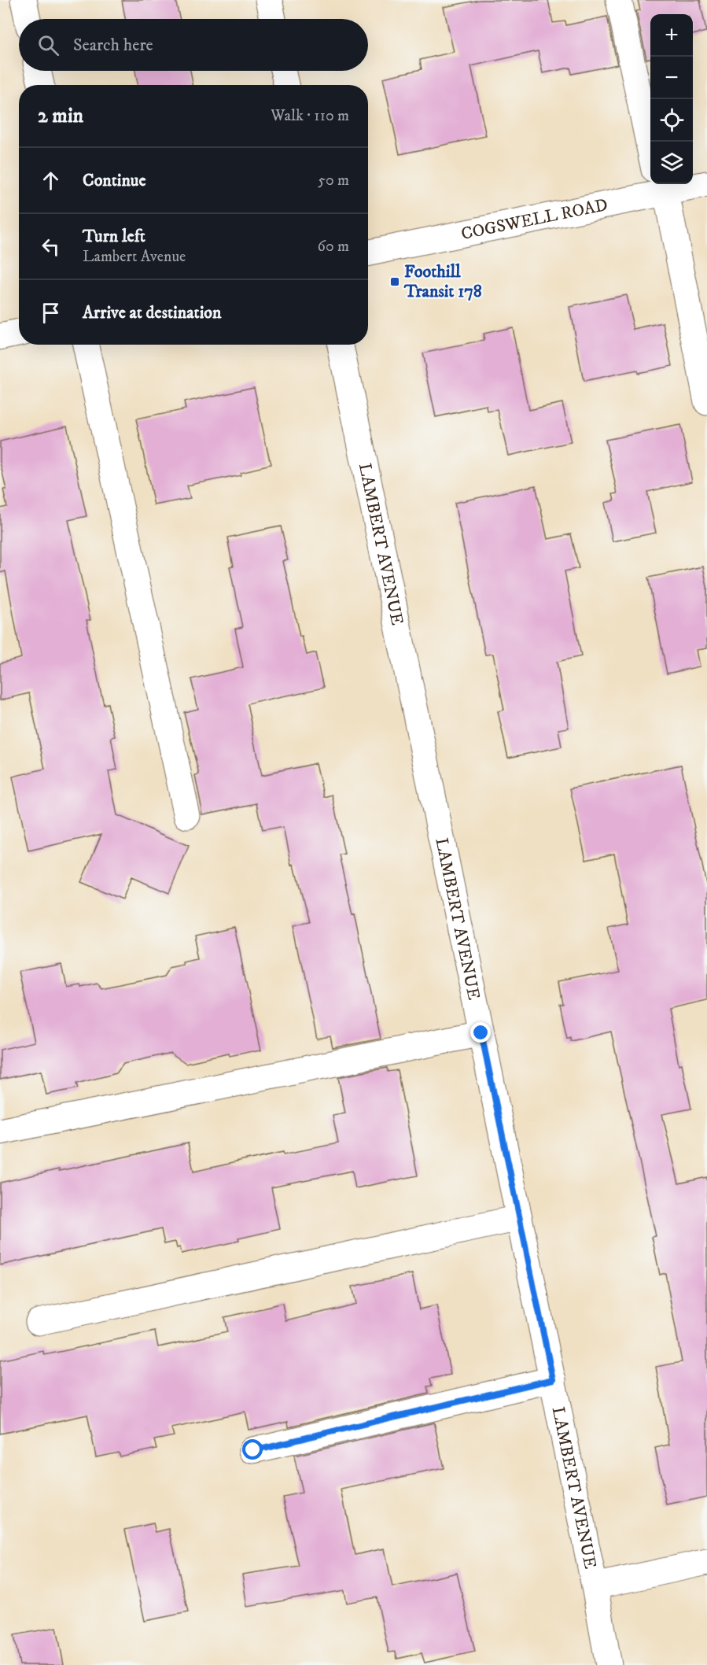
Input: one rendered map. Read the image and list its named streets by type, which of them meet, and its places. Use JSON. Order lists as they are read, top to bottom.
{
  "streets": {
    "street": ["COGSWELL ROAD", "LAMBERT AVENUE"]
  },
  "places": {
    "transit": ["Foothill Transit 178"]
  },
  "page": {
    "map_buttons": ["+", "−"],
    "search": "Search here",
    "heading": ["2 min", "Walk · 110 m"],
    "list": [
      ["Continue", "50 m"],
      ["Turn left", "Lambert Avenue", "60 m"],
      "Arrive at destination"
    ]
  }
}
